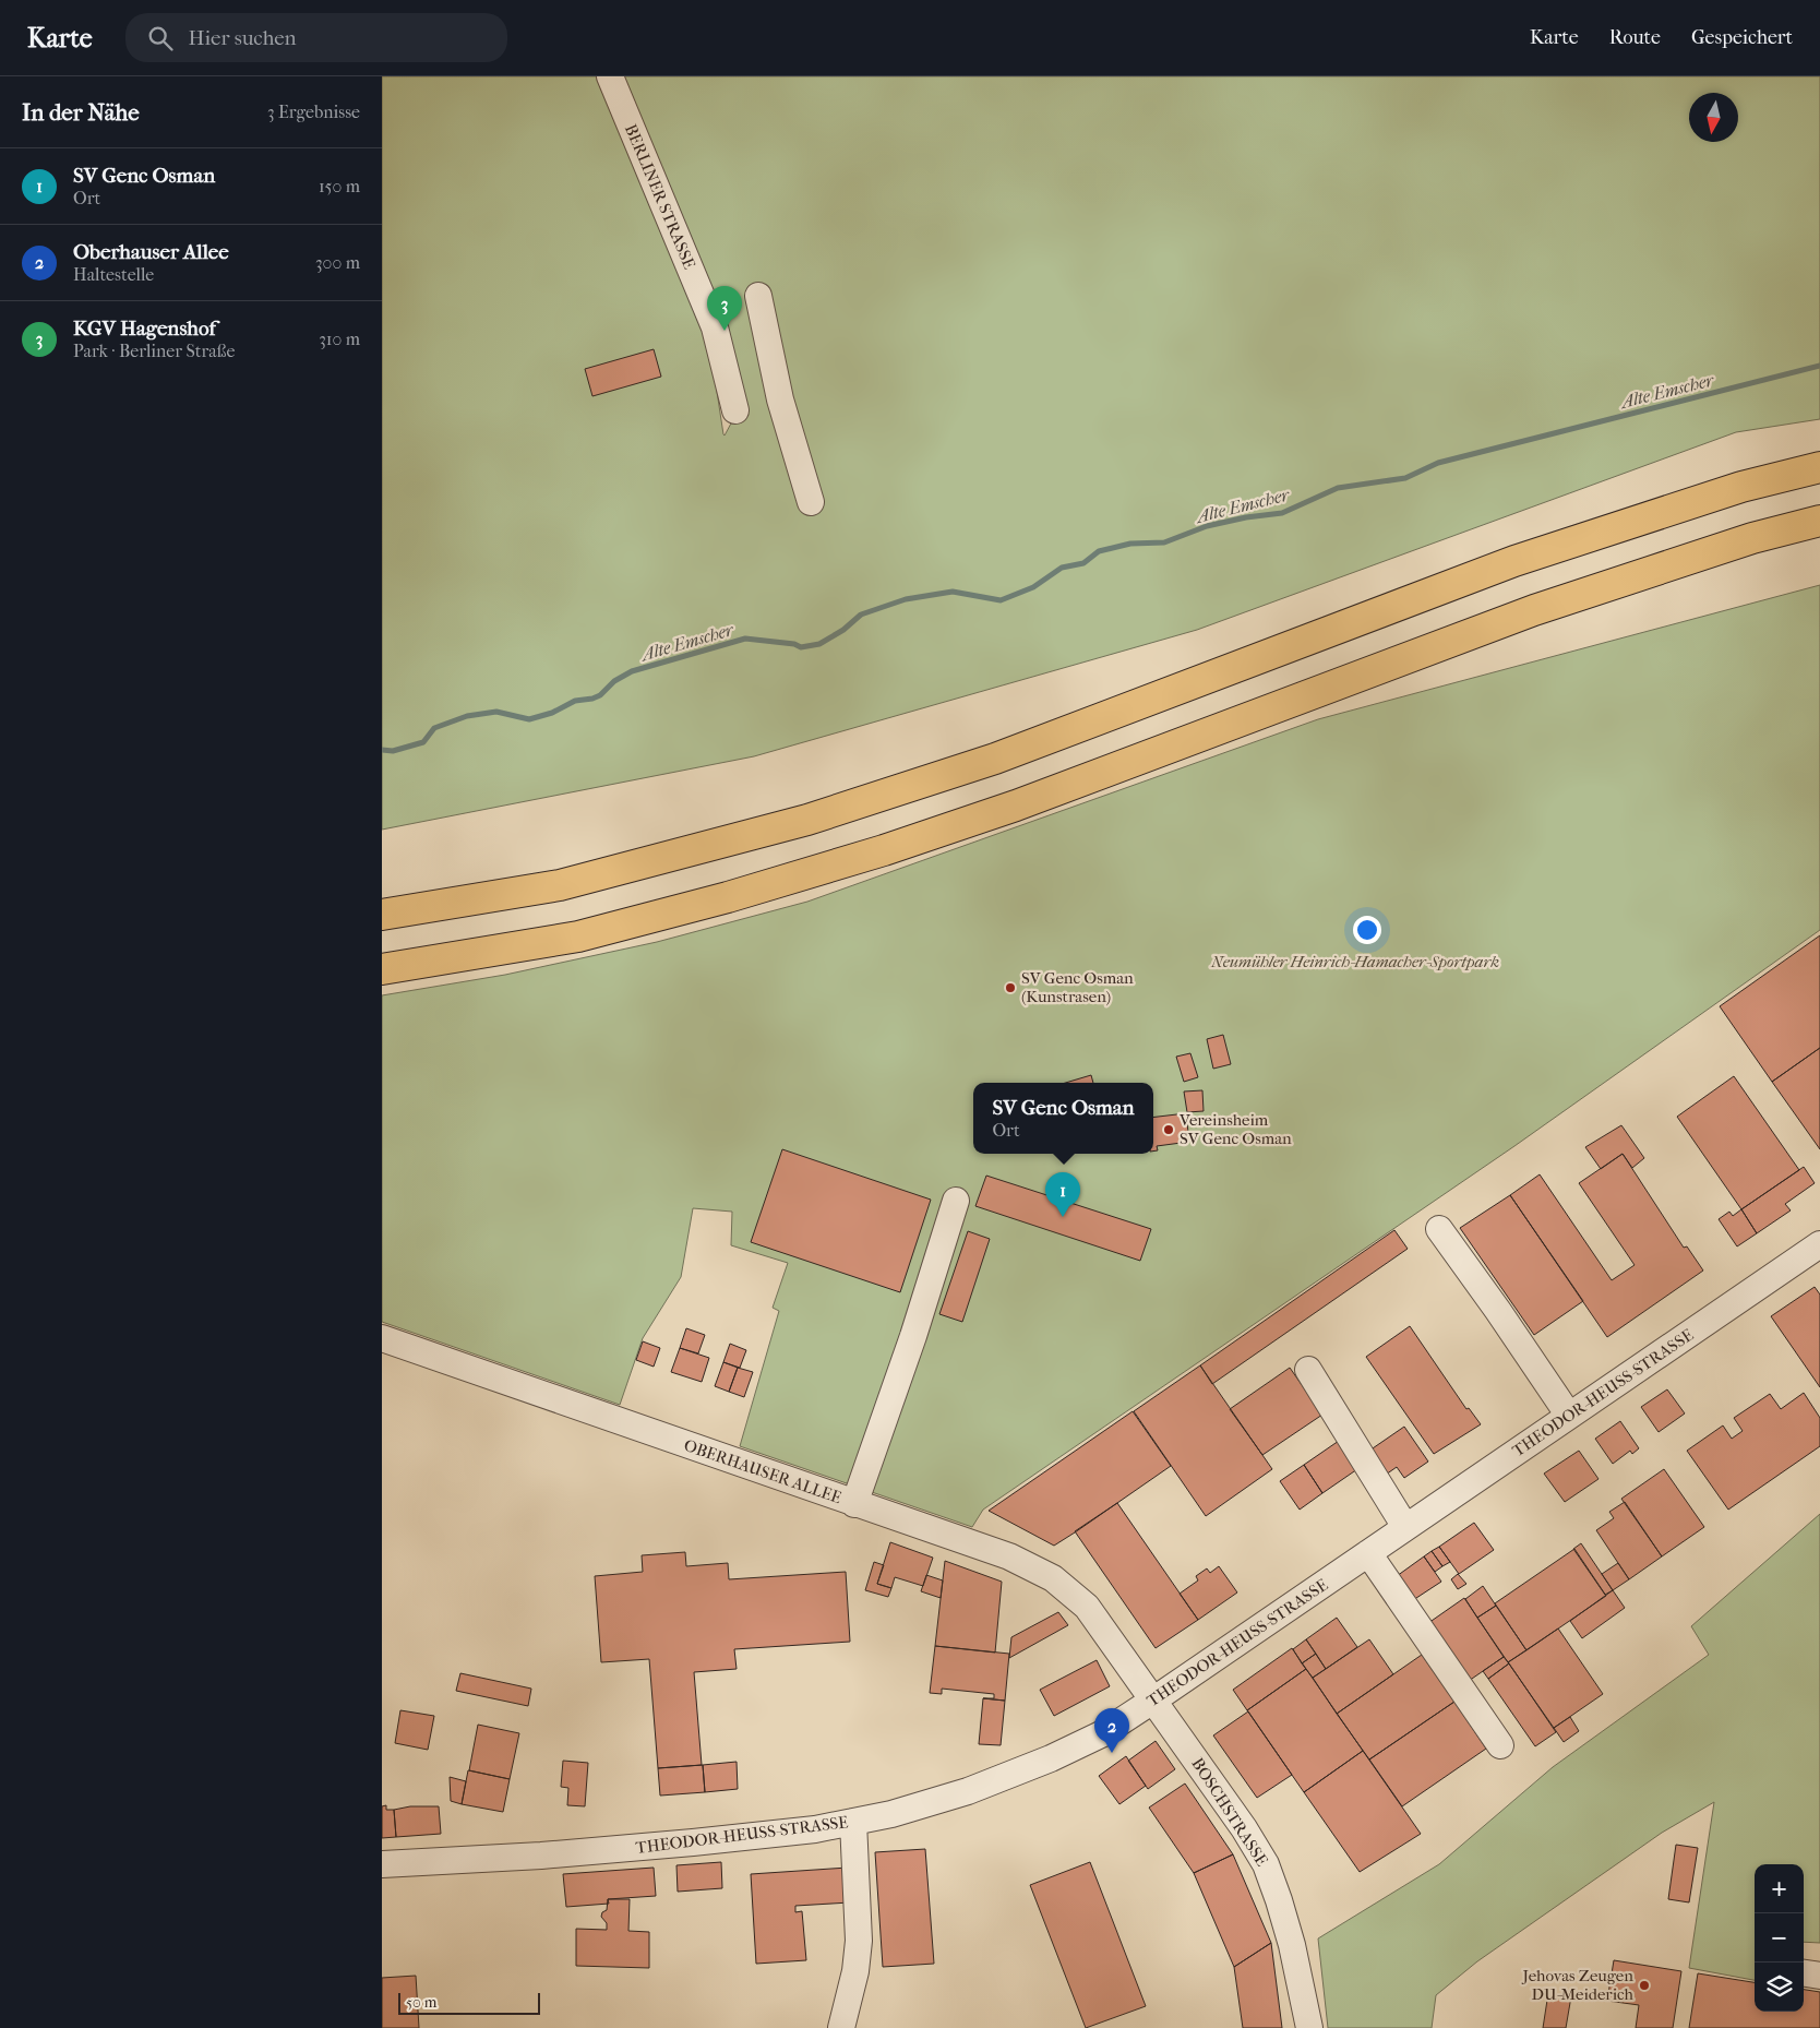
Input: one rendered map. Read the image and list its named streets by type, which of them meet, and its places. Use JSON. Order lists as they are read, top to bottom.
{
  "streets": {
    "street": [
      "BERLINER STRASSE",
      "THEODOR-HEUSS-STRASSE",
      "OBERHAUSER ALLEE",
      "BOSCHSTRASSE"
    ]
  },
  "crossings": [
    ["THEODOR-HEUSS-STRASSE", "OBERHAUSER ALLEE"],
    ["THEODOR-HEUSS-STRASSE", "BOSCHSTRASSE"],
    ["OBERHAUSER ALLEE", "BOSCHSTRASSE"]
  ],
  "water": ["Alte Emscher"],
  "parks": ["Neumühler Heinrich-Hamacher-Sportpark"],
  "places": ["SV Genc Osman (Kunstrasen)", "Vereinsheim SV Genc Osman", "Jehovas Zeugen DU-Meiderich"],
  "scale_bar": "50 m",
  "north": "bottom",
  "page": {
    "header": "Karte",
    "search": "Hier suchen",
    "nav": ["Karte", "Route", "Gespeichert"],
    "heading": ["In der Nähe", "3 Ergebnisse"],
    "list": [
      {
        "mark": "1",
        "name": "SV Genc Osman",
        "note": "Ort",
        "value": "150 m"
      },
      {
        "mark": "2",
        "name": "Oberhauser Allee",
        "note": "Haltestelle",
        "value": "300 m"
      },
      {
        "mark": "3",
        "name": "KGV Hagenshof",
        "note": "Park · Berliner Straße",
        "value": "310 m"
      }
    ],
    "pins": ["3", "1", "2"],
    "popup": ["SV Genc Osman", "Ort"],
    "map_buttons": ["+", "−"],
    "scale": "50 m"
  }
}
